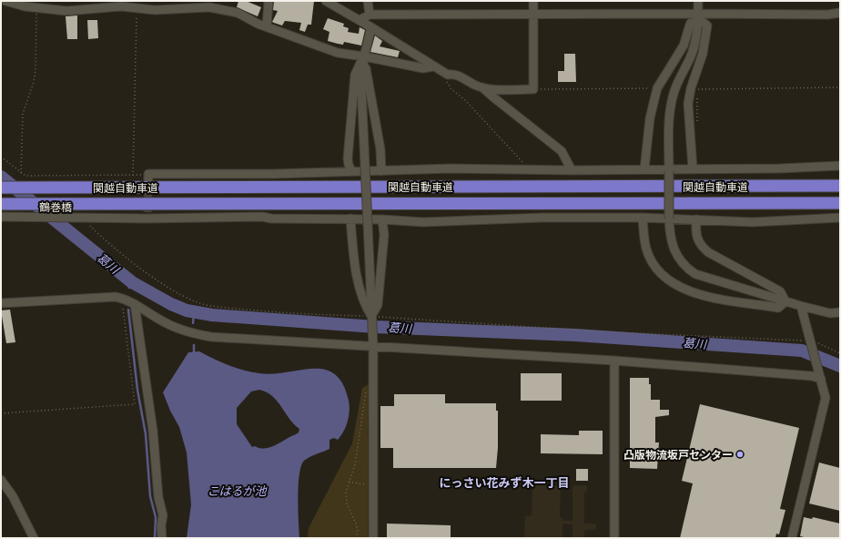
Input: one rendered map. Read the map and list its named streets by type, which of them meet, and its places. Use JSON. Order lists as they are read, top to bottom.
{
  "streets": {
    "highway": ["関越自動車道"],
    "street": ["鶴巻橋"]
  },
  "districts": ["にっさい花みず木一丁目"],
  "water": ["葛川", "こはるが池"],
  "places": ["凸版物流坂戸センター"]
}
